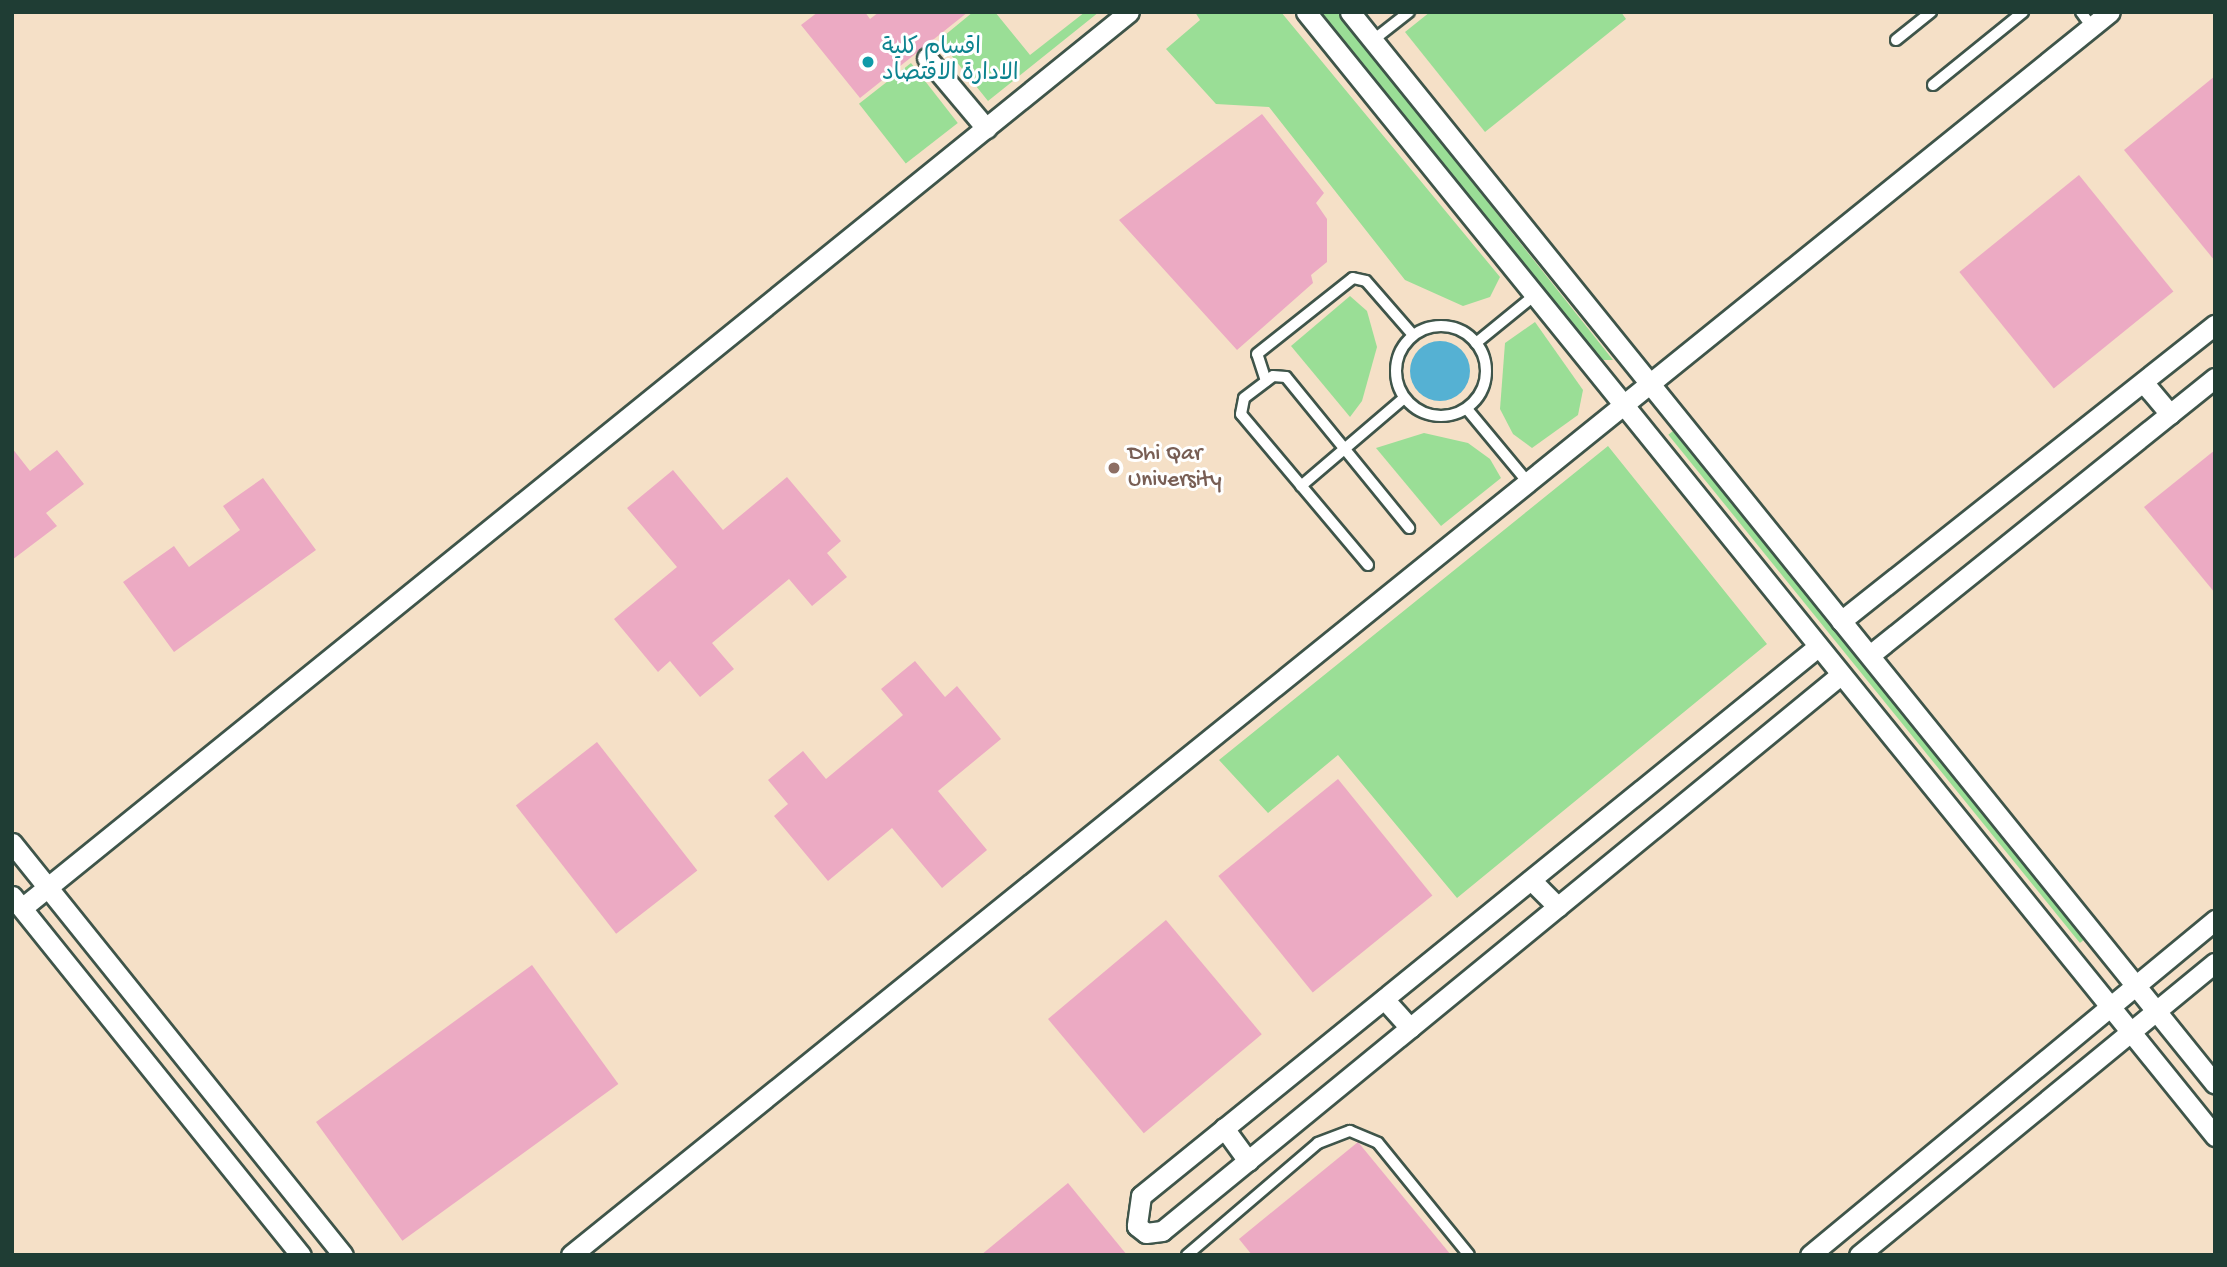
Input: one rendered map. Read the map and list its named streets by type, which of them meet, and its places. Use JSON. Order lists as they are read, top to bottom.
{
  "places": ["اقسام كلية الادارة الاقتصاد", "Dhi Qar University"]
}
